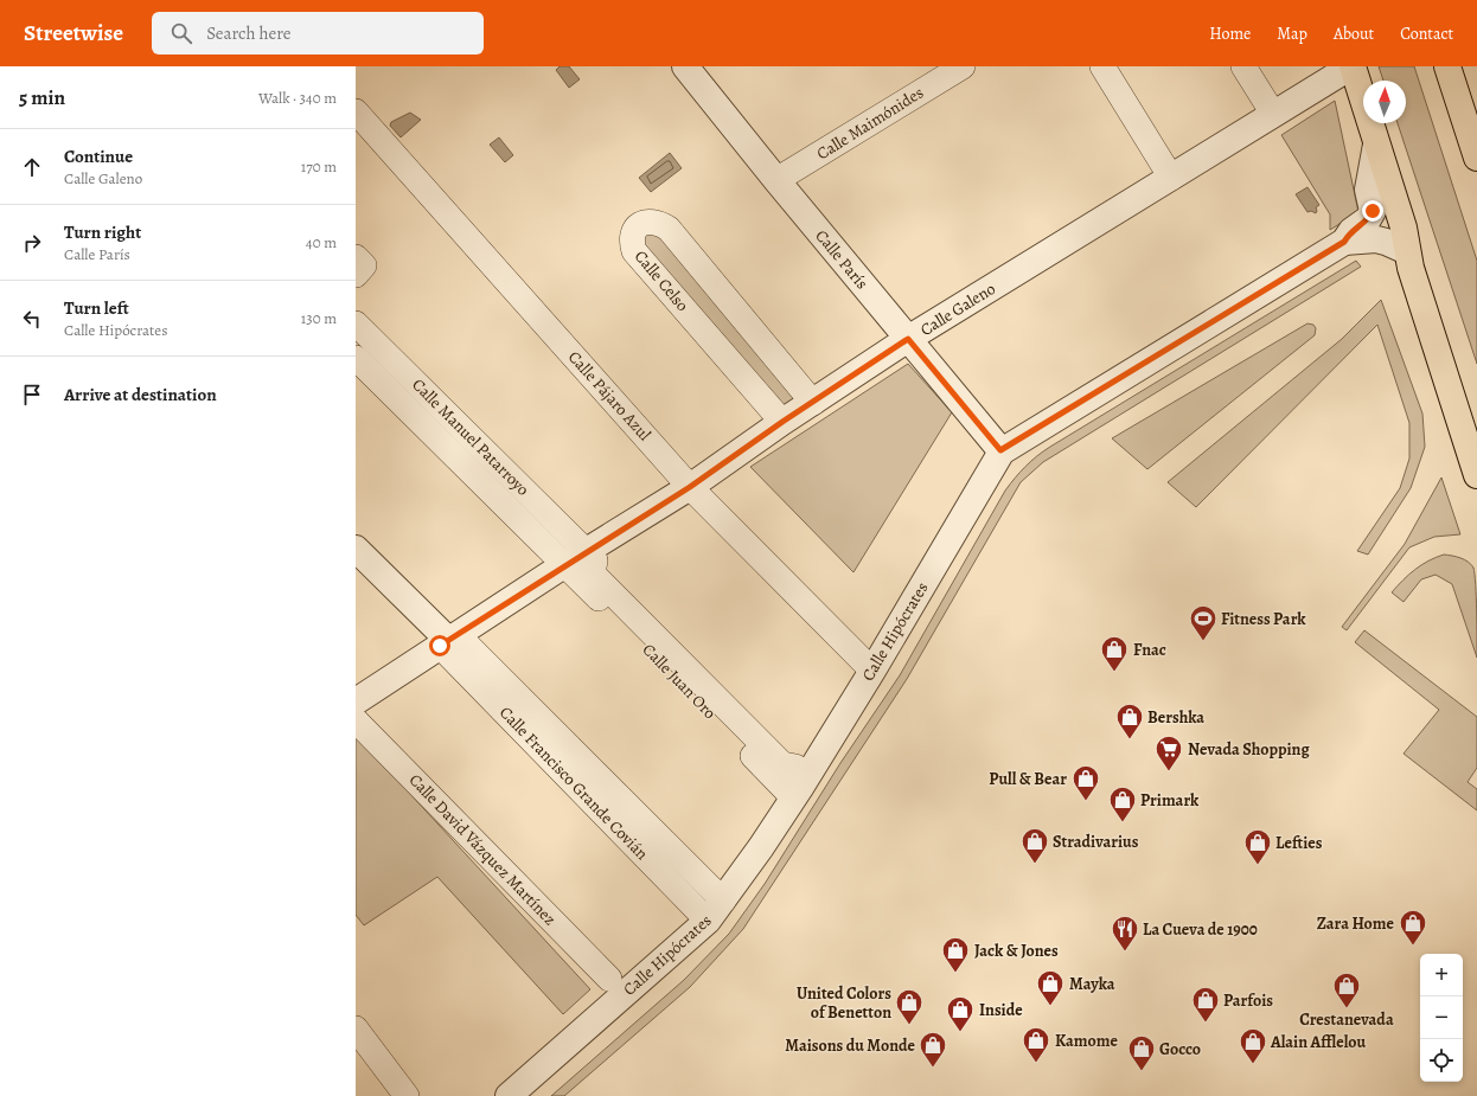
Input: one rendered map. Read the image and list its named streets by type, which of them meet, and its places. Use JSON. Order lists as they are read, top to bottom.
{
  "streets": {
    "street": [
      "Calle Maimónides",
      "Calle París",
      "Calle Celso",
      "Calle Galeno",
      "Calle Pájaro Azul",
      "Calle Manuel Patarroyo",
      "Calle Hipócrates",
      "Calle Juan Oro",
      "Calle Francisco Grande Covián",
      "Calle David Vázquez Martínez"
    ]
  },
  "crossings": [
    ["Calle Maimónides", "Calle París"],
    ["Calle París", "Calle Galeno"],
    ["Calle París", "Calle Hipócrates"],
    ["Calle Celso", "Calle Galeno"],
    ["Calle Galeno", "Calle Pájaro Azul"],
    ["Calle Galeno", "Calle Manuel Patarroyo"],
    ["Calle Galeno", "Calle Juan Oro"],
    ["Calle Galeno", "Calle Francisco Grande Covián"],
    ["Calle Pájaro Azul", "Calle Hipócrates"],
    ["Calle Manuel Patarroyo", "Calle Juan Oro"],
    ["Calle Hipócrates", "Calle Juan Oro"],
    ["Calle Hipócrates", "Calle Francisco Grande Covián"]
  ],
  "places": {
    "sports": ["Fitness Park"],
    "shop": [
      "Fnac",
      "Bershka",
      "Pull & Bear",
      "Primark",
      "Stradivarius",
      "Lefties",
      "Zara Home",
      "Jack & Jones",
      "Mayka",
      "Crestanevada",
      "Parfois",
      "United Colors of Benetton",
      "Inside",
      "Kamome",
      "Alain Afflelou",
      "Maisons du Monde",
      "Gocco"
    ],
    "supermarket": ["Nevada Shopping"],
    "restaurant": ["La Cueva de 1900"]
  },
  "north": "top",
  "page": {
    "header": "Streetwise",
    "search": "Search here",
    "nav": [
      "Home",
      "Map",
      "About",
      "Contact"
    ],
    "heading": ["5 min", "Walk · 340 m"],
    "list": [
      ["Continue", "Calle Galeno", "170 m"],
      ["Turn right", "Calle París", "40 m"],
      ["Turn left", "Calle Hipócrates", "130 m"],
      "Arrive at destination"
    ],
    "map_buttons": ["+", "−"]
  }
}
